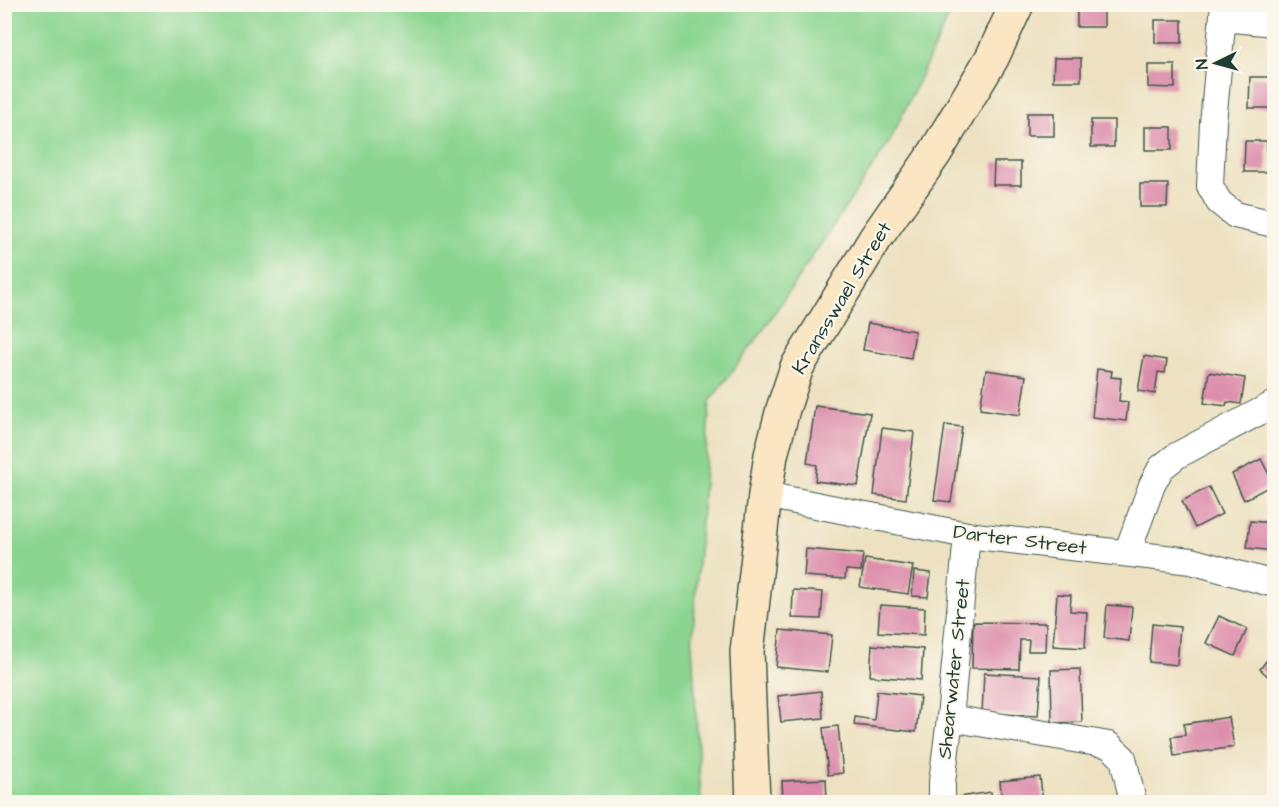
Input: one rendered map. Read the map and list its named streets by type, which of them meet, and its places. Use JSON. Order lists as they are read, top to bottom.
{
  "streets": {
    "street": ["Kransswael Street", "Darter Street", "Shearwater Street"]
  },
  "crossings": [
    ["Kransswael Street", "Darter Street"],
    ["Darter Street", "Shearwater Street"]
  ],
  "north": "left"
}
